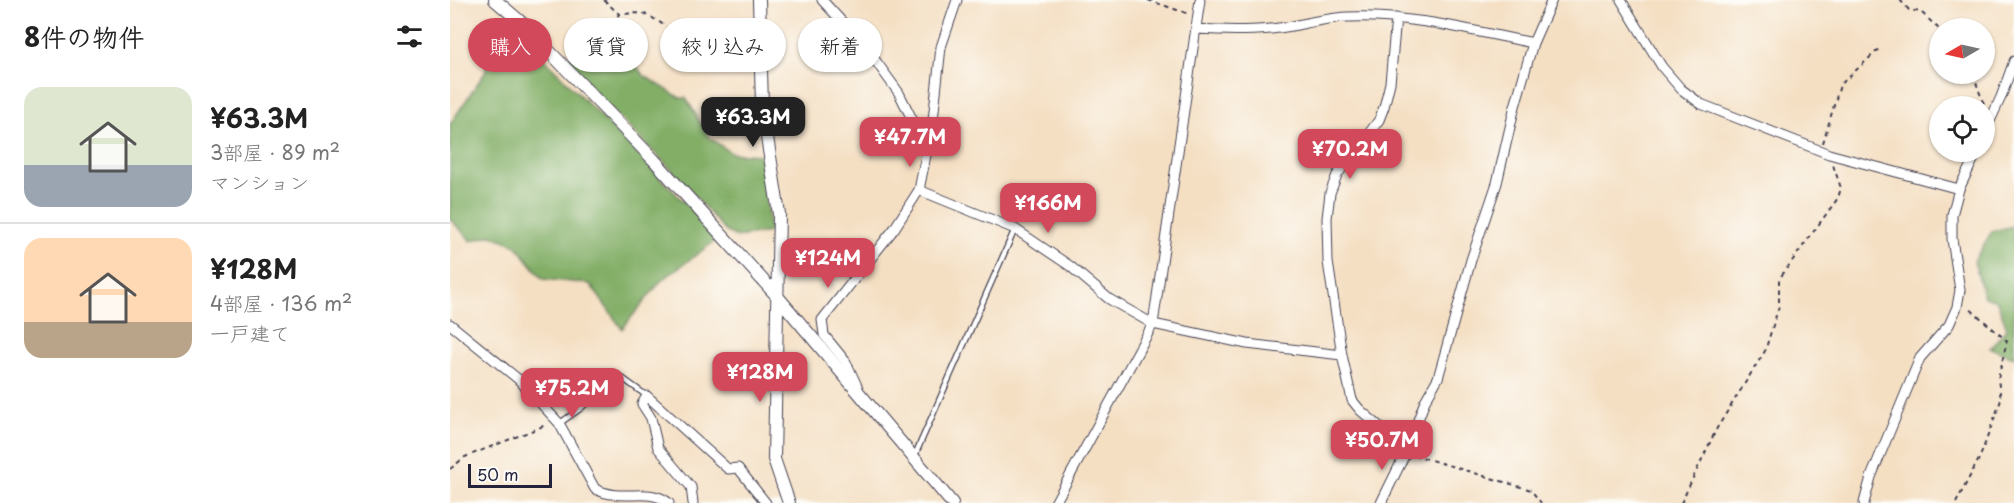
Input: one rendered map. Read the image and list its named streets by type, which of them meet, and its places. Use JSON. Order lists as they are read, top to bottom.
{
  "scale_bar": "50 m",
  "north": "left",
  "page": {
    "heading": "8件の物件",
    "chip": [
      "購入",
      "賃貸",
      "絞り込み",
      "新着"
    ],
    "list": [
      {
        "name": "¥63.3M",
        "note": "3部屋 · 89 m² · マンション"
      },
      {
        "name": "¥128M",
        "note": "4部屋 · 136 m² · 一戸建て"
      }
    ],
    "price": [
      "¥63.3M",
      "¥47.7M",
      "¥70.2M",
      "¥166M",
      "¥124M",
      "¥128M",
      "¥75.2M",
      "¥50.7M"
    ],
    "scale": "50 m"
  }
}
